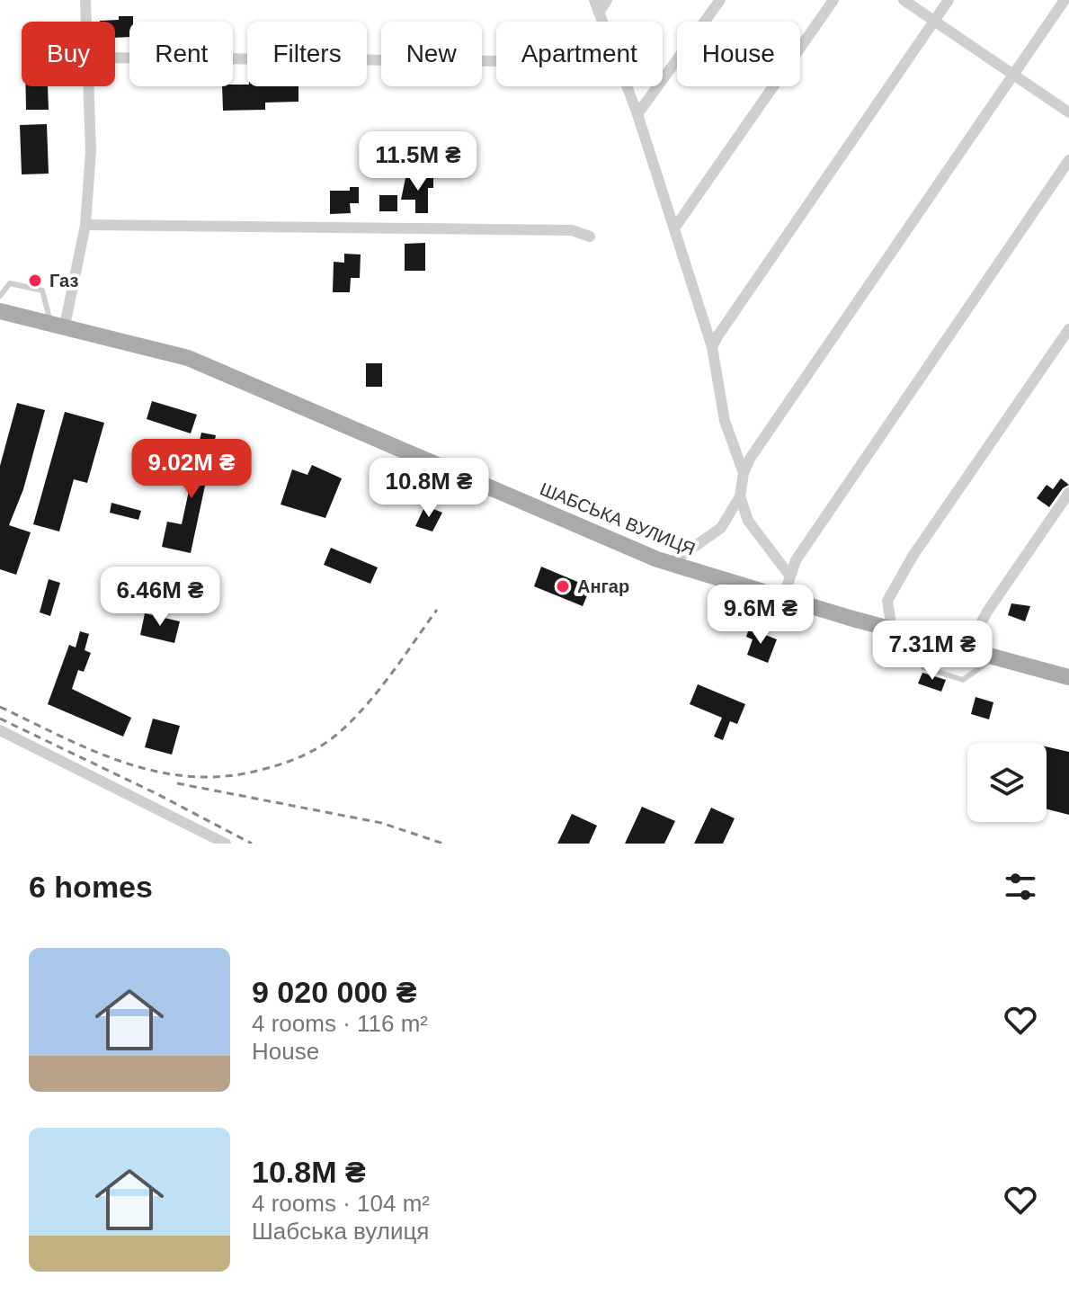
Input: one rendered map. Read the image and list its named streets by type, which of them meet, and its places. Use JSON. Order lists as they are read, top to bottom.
{
  "streets": {
    "main road": ["ШАБСЬКА ВУЛИЦЯ"]
  },
  "places": ["Газ", "Ангар"],
  "page": {
    "chip": [
      "Buy",
      "Rent",
      "Filters",
      "New",
      "Apartment",
      "House"
    ],
    "price": [
      "11.5M ₴",
      "9.02M ₴",
      "10.8M ₴",
      "6.46M ₴",
      "9.6M ₴",
      "7.31M ₴"
    ],
    "heading": "6 homes",
    "list": [
      {
        "name": "9 020 000 ₴",
        "note": "4 rooms · 116 m² · House"
      },
      {
        "name": "10.8M ₴",
        "note": "4 rooms · 104 m² · Шабська вулиця"
      }
    ]
  }
}
